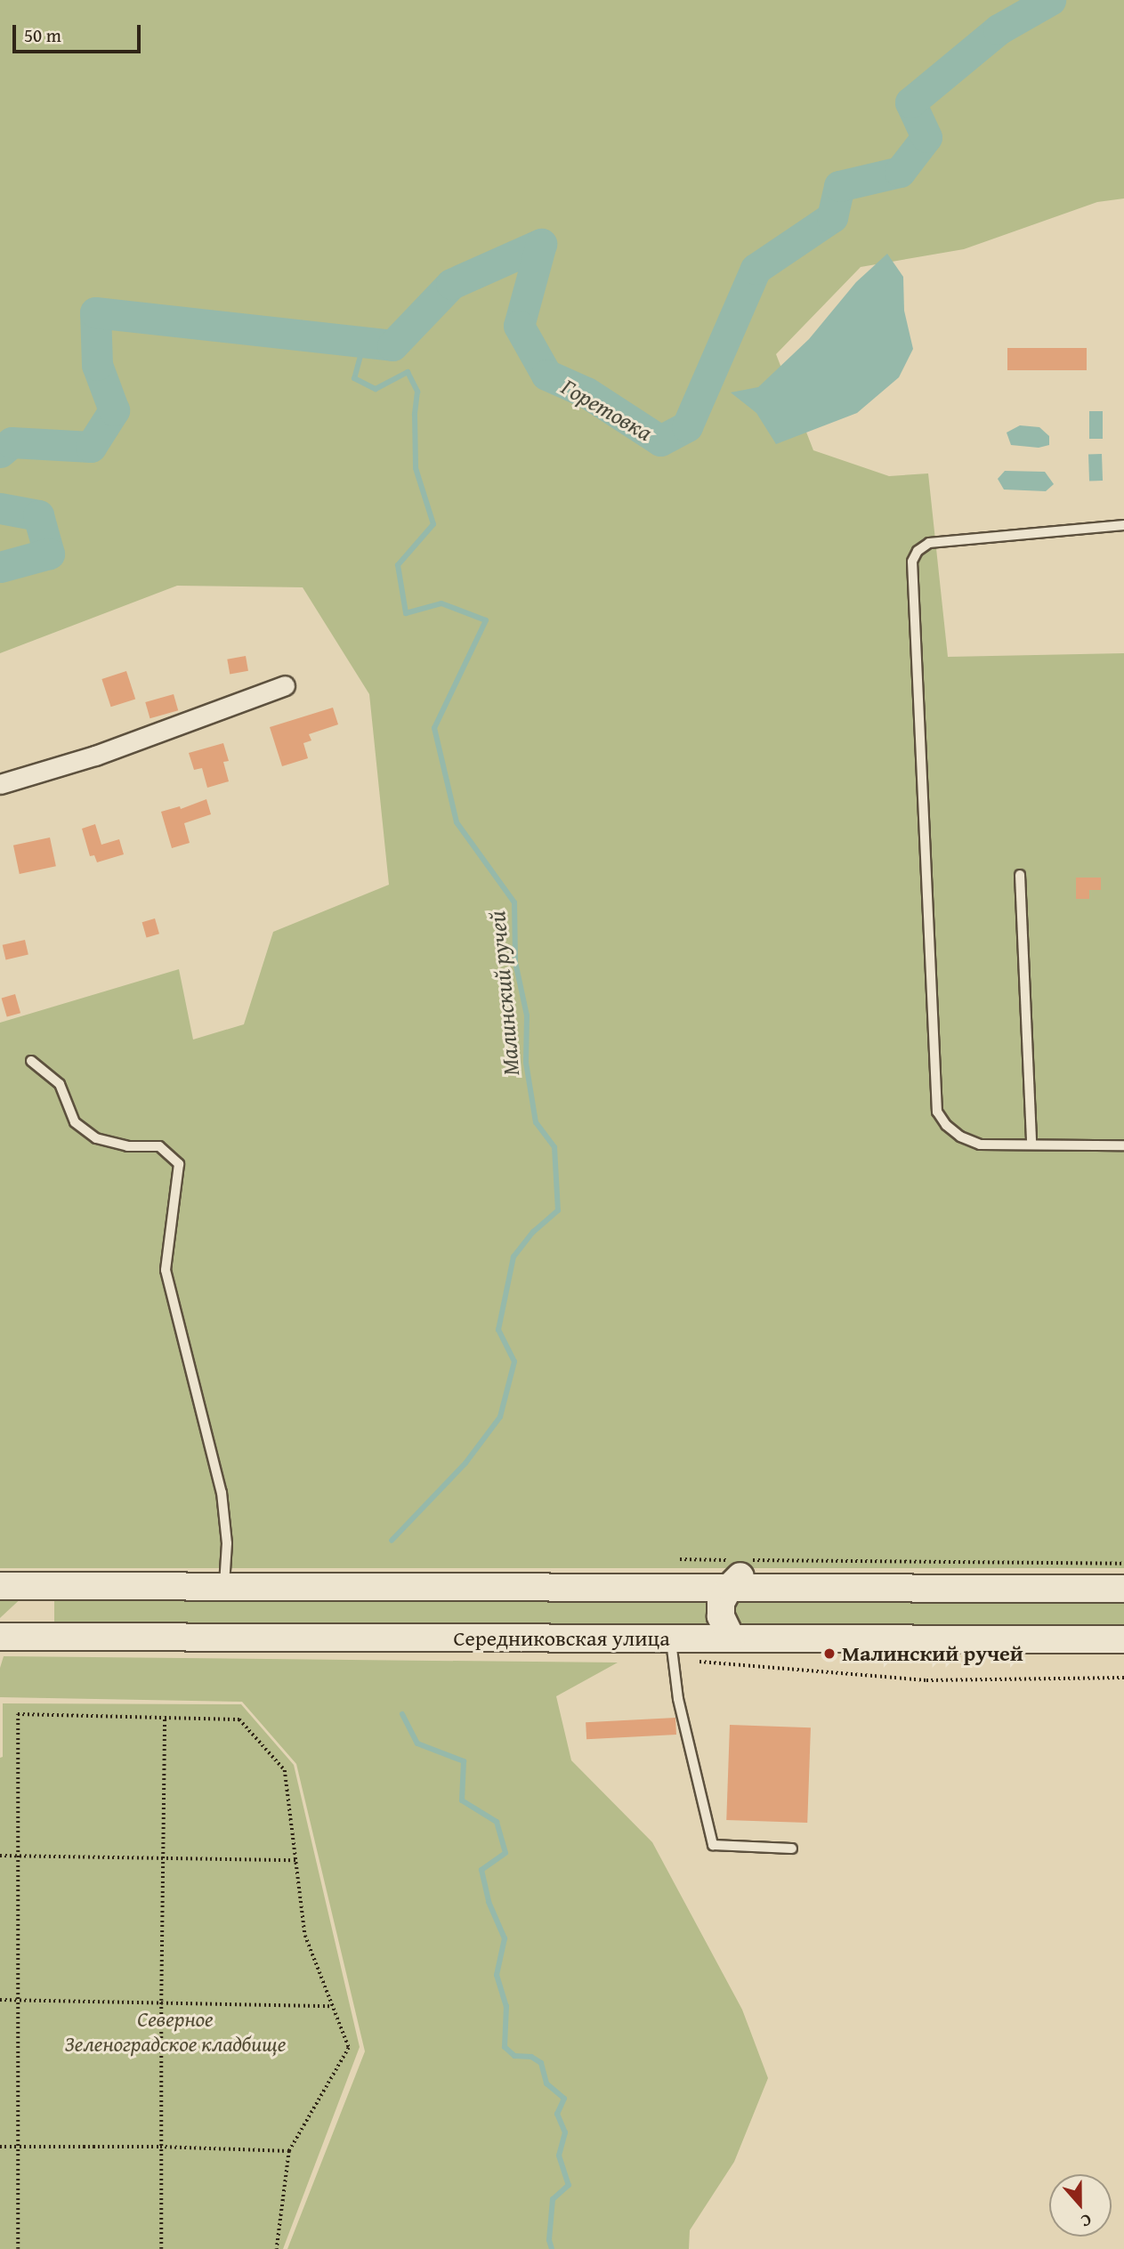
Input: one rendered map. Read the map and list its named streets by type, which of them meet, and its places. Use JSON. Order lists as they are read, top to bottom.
{
  "streets": {
    "street": ["Середниковская улица"]
  },
  "water": ["Горетовка", "Малинский ручей"],
  "parks": ["Северное Зеленоградское кладбище"],
  "places": ["Малинский ручей"],
  "scale_bar": "50 m",
  "north": "bottom"
}
